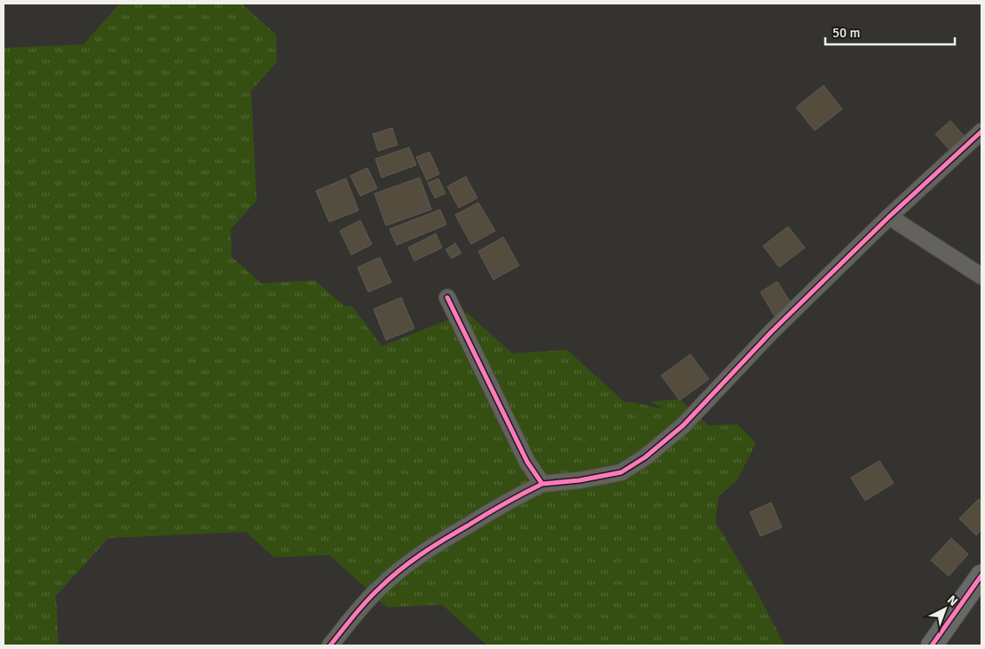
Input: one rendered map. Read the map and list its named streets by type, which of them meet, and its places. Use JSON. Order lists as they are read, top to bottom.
{
  "scale_bar": "50 m",
  "north": "top right"
}
